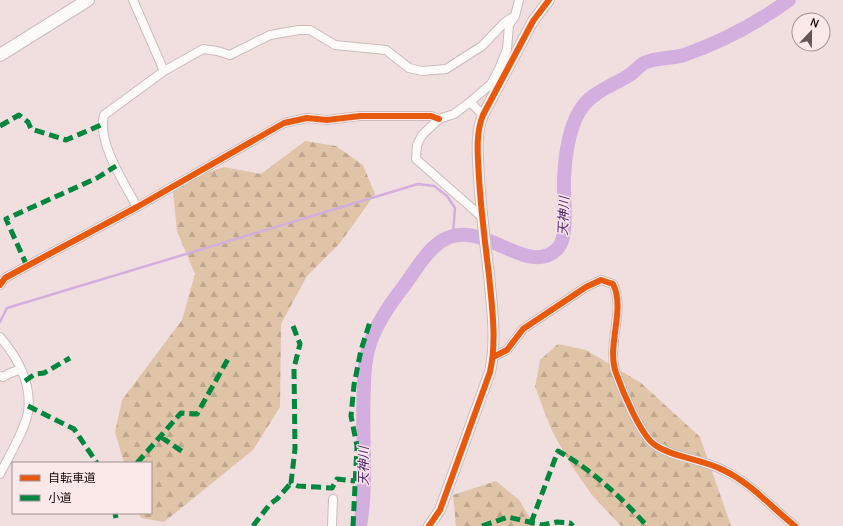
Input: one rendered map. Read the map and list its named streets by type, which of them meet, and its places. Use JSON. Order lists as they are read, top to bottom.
{
  "water": ["天神川"],
  "legend": ["自転車道", "小道"],
  "north": "top"
}
